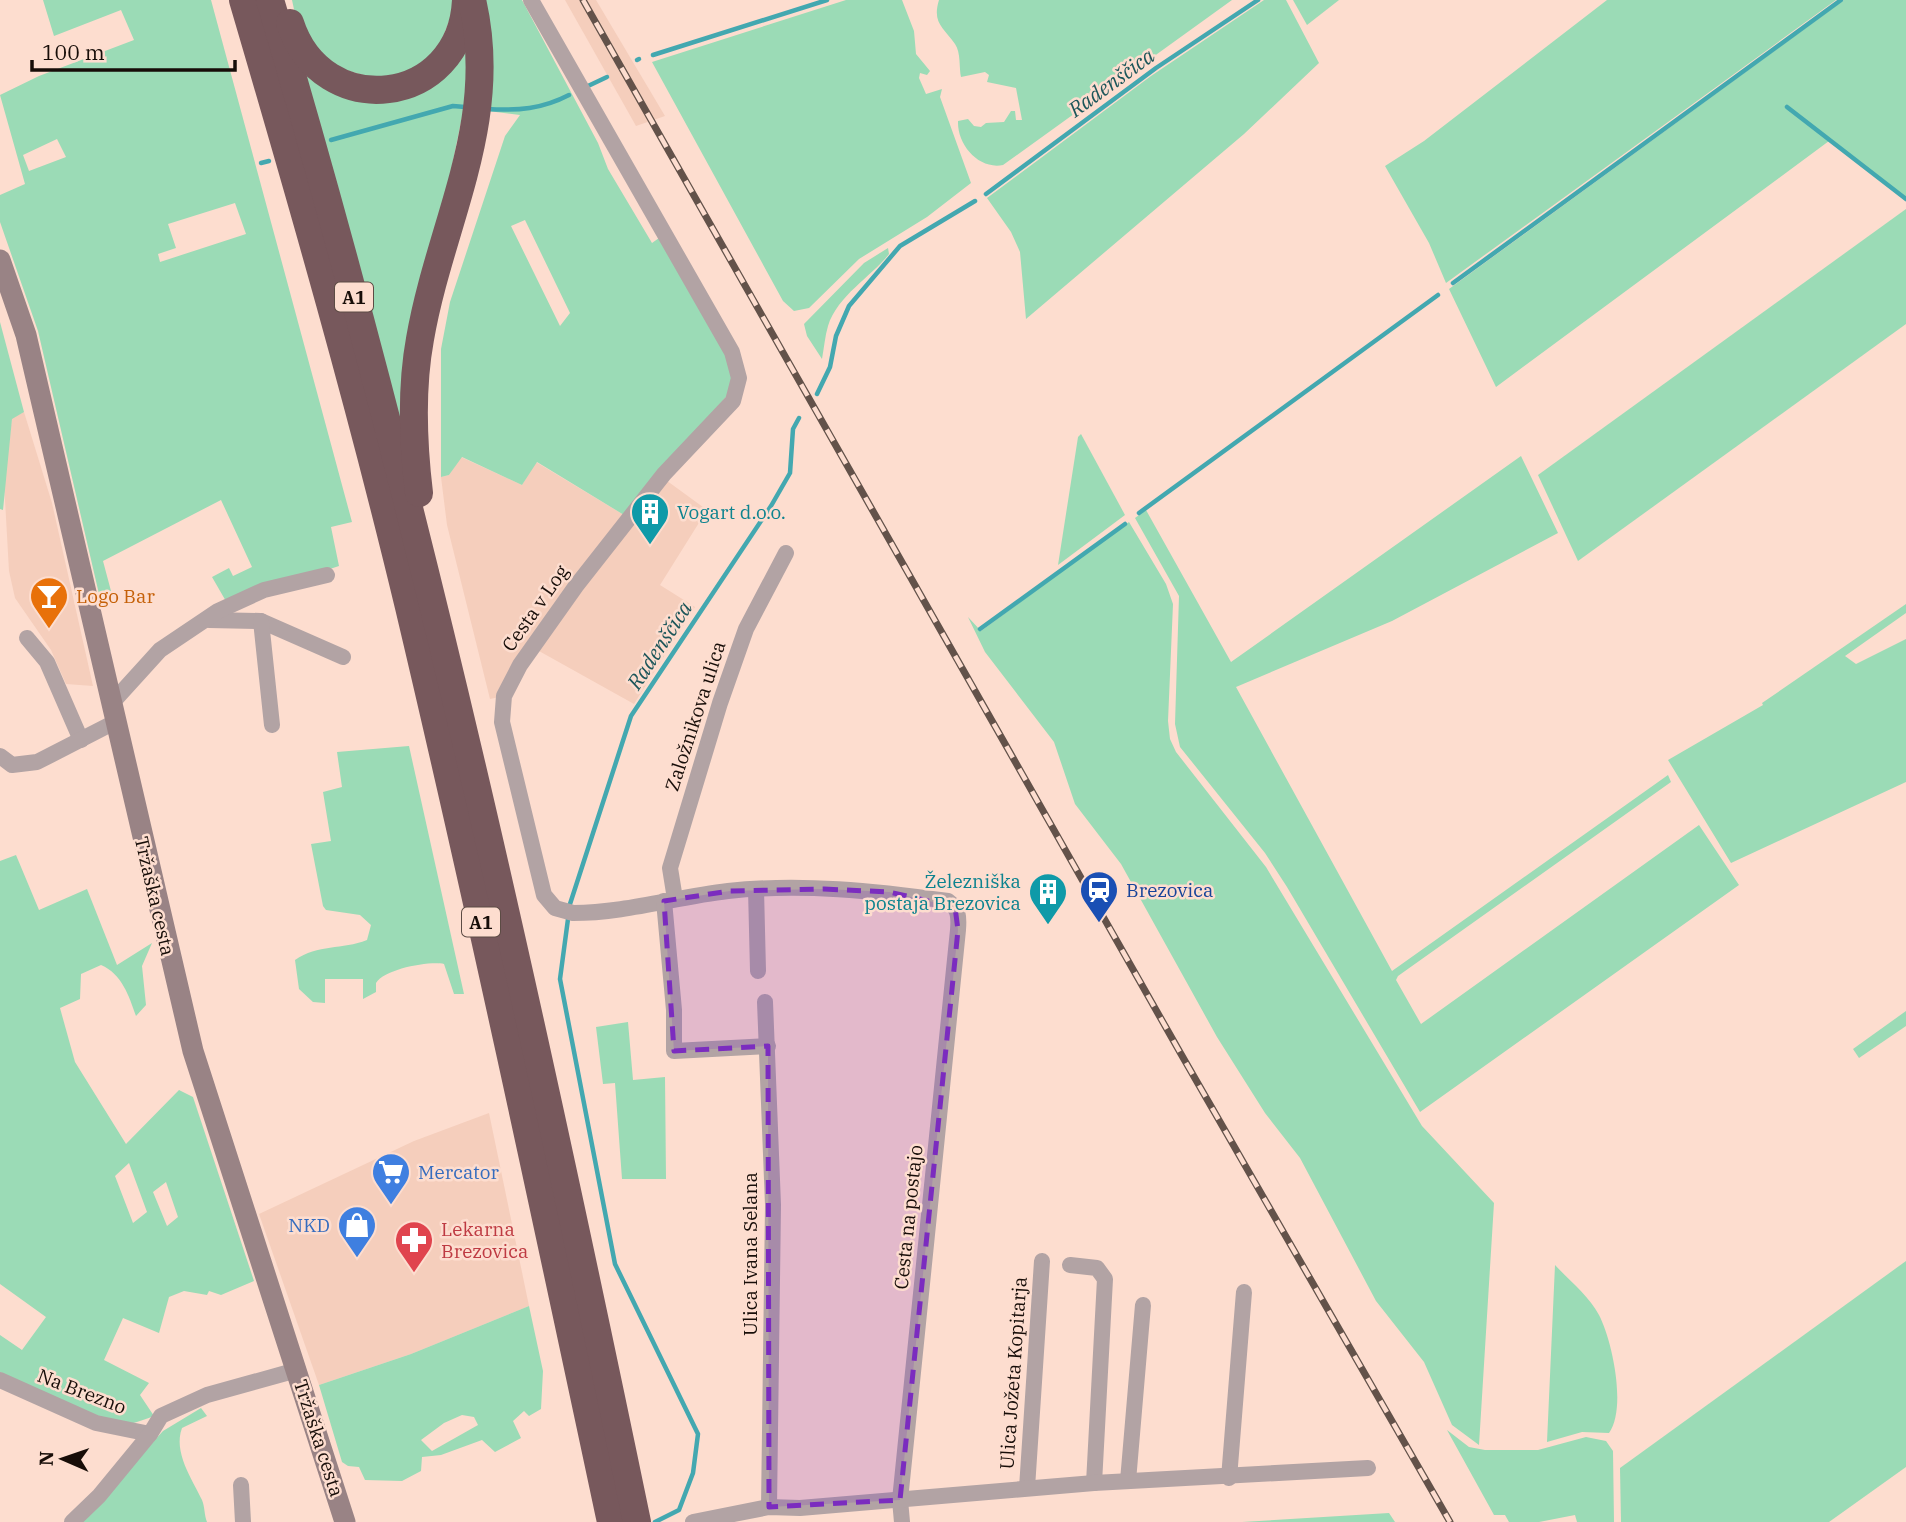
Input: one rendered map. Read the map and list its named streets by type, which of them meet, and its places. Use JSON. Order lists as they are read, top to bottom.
{
  "streets": {
    "highway": ["A1"],
    "main road": ["Tržaška cesta"],
    "street": [
      "Cesta v Log",
      "Založnikova ulica",
      "Cesta na postajo",
      "Ulica Ivana Selana",
      "Ulica Jožeta Kopitarja",
      "Na Brezno"
    ]
  },
  "crossings": [
    ["Cesta v Log", "Založnikova ulica"],
    ["Založnikova ulica", "Ulica Ivana Selana"],
    ["Cesta na postajo", "Ulica Jožeta Kopitarja"]
  ],
  "water": ["Radenščica"],
  "places": {
    "building": ["Vogart d.o.o.", "Železniška postaja Brezovica"],
    "bar": ["Logo Bar"],
    "station": ["Brezovica"],
    "supermarket": ["Mercator"],
    "shop": ["NKD"],
    "pharmacy": ["Lekarna Brezovica"]
  },
  "scale_bar": "100 m",
  "north": "left"
}
